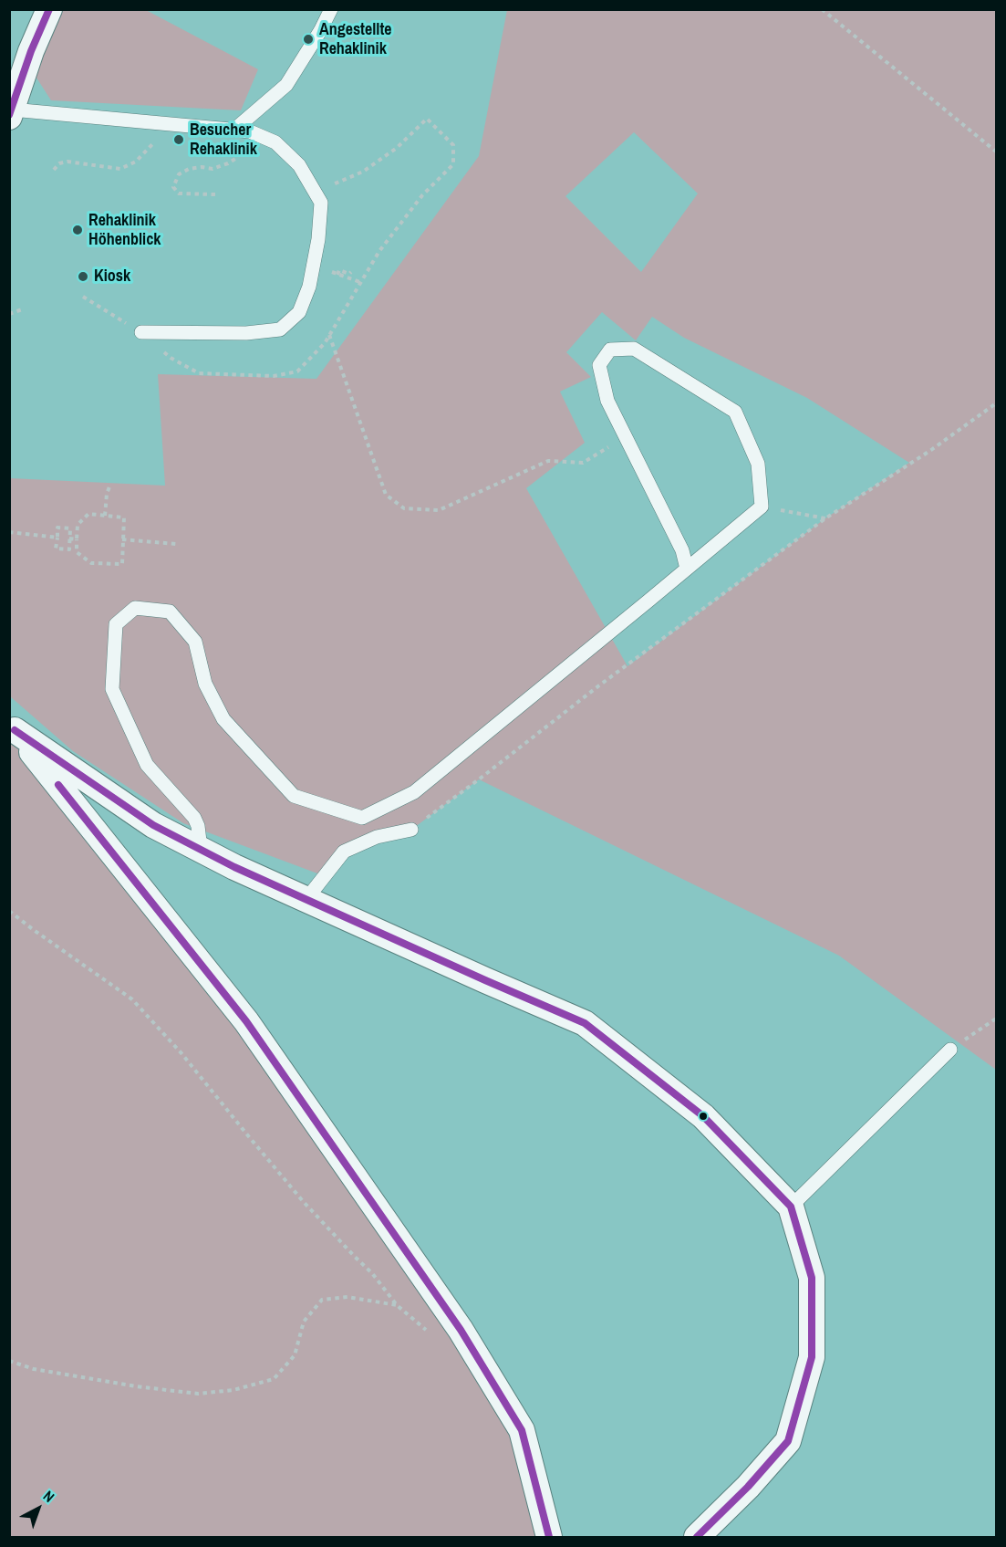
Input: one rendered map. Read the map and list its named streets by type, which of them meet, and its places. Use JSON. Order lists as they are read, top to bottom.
{
  "places": [
    "Angestellte Rehaklinik",
    "Besucher Rehaklinik",
    "Rehaklinik Höhenblick",
    "Kiosk"
  ],
  "north": "top right"
}
